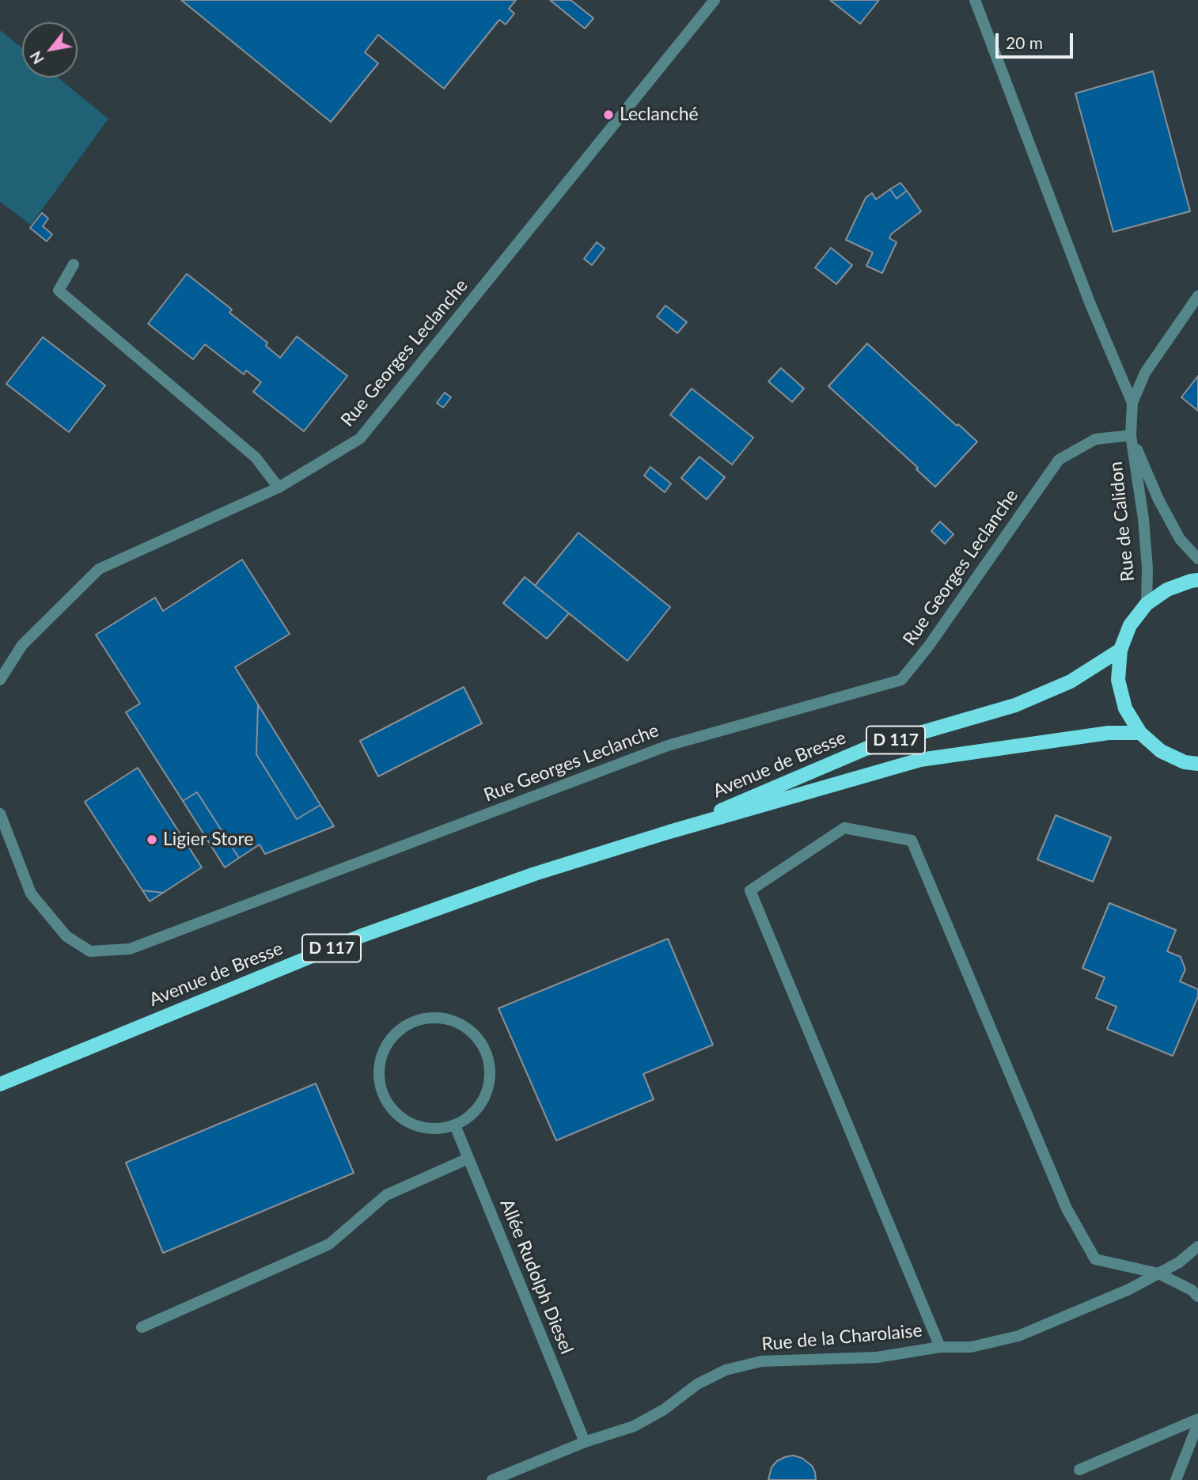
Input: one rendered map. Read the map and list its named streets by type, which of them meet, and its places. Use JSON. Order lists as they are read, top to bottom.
{
  "streets": {
    "main road": ["D 117", "Avenue de Bresse"],
    "street": [
      "Rue Georges Leclanche",
      "Rue de Calidon",
      "Allée Rudolph Diesel",
      "Rue de la Charolaise"
    ]
  },
  "crossings": [
    ["Rue Georges Leclanche", "Rue de Calidon"],
    ["Allée Rudolph Diesel", "Rue de la Charolaise"]
  ],
  "places": ["Leclanché", "Ligier Store"],
  "scale_bar": "20 m",
  "north": "bottom left"
}
